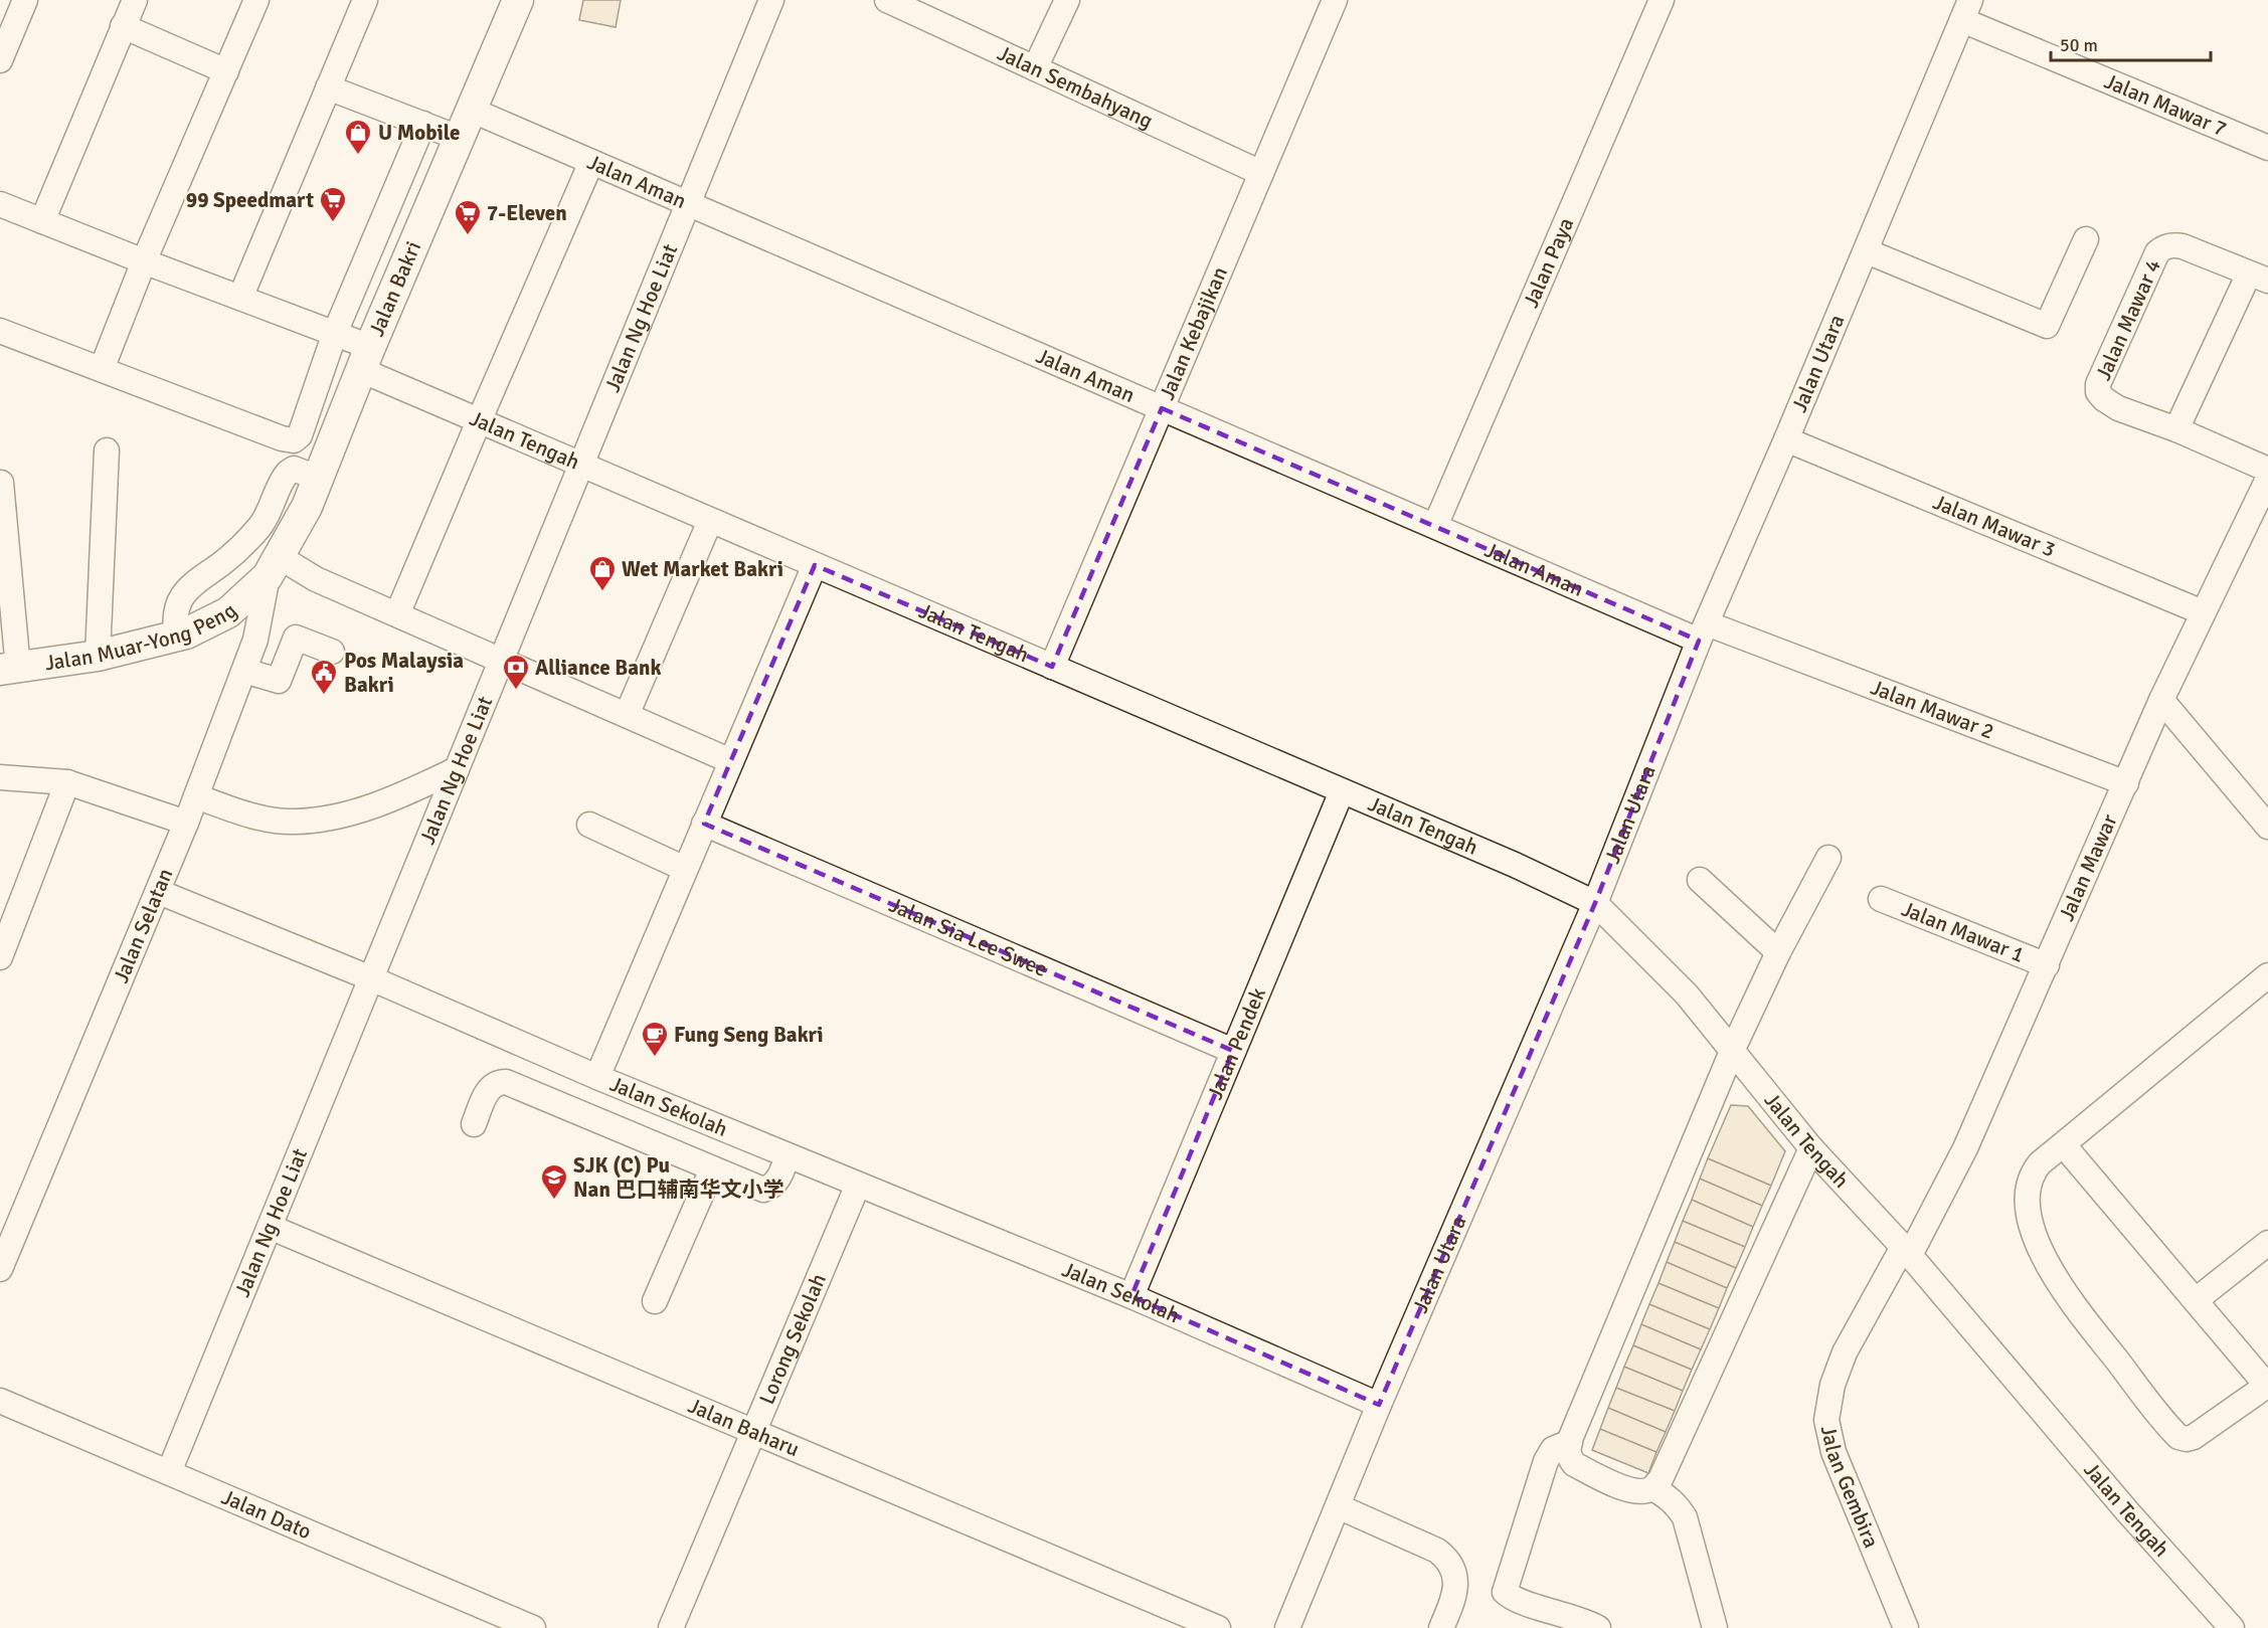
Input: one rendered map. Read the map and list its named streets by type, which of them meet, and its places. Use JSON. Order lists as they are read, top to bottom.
{
  "streets": {
    "main road": ["Jalan Bakri", "Jalan Muar-Yong Peng"],
    "street": [
      "Jalan Sembahyang",
      "Jalan Mawar 7",
      "Jalan Aman",
      "Jalan Paya",
      "Jalan Ng Hoe Liat",
      "Jalan Mawar 4",
      "Jalan Kebajikan",
      "Jalan Utara",
      "Jalan Tengah",
      "Jalan Mawar 3",
      "Jalan Mawar 2",
      "Jalan Mawar",
      "Jalan Selatan",
      "Jalan Mawar 1",
      "Jalan Sia Lee Swee",
      "Jalan Pendek",
      "Jalan Sekolah",
      "Lorong Sekolah",
      "Jalan Baharu",
      "Jalan Gembira",
      "Jalan Dato"
    ]
  },
  "crossings": [
    ["Jalan Sembahyang", "Jalan Kebajikan"],
    ["Jalan Mawar 7", "Jalan Utara"],
    ["Jalan Aman", "Jalan Paya"],
    ["Jalan Aman", "Jalan Bakri"],
    ["Jalan Aman", "Jalan Ng Hoe Liat"],
    ["Jalan Aman", "Jalan Kebajikan"],
    ["Jalan Aman", "Jalan Utara"],
    ["Jalan Aman", "Jalan Mawar 2"],
    ["Jalan Bakri", "Jalan Tengah"],
    ["Jalan Bakri", "Jalan Muar-Yong Peng"],
    ["Jalan Bakri", "Jalan Selatan"],
    ["Jalan Ng Hoe Liat", "Jalan Tengah"],
    ["Jalan Ng Hoe Liat", "Jalan Sekolah"],
    ["Jalan Ng Hoe Liat", "Jalan Baharu"],
    ["Jalan Ng Hoe Liat", "Jalan Dato"],
    ["Jalan Kebajikan", "Jalan Tengah"],
    ["Jalan Utara", "Jalan Tengah"],
    ["Jalan Utara", "Jalan Mawar 3"],
    ["Jalan Utara", "Jalan Mawar 2"],
    ["Jalan Utara", "Jalan Sekolah"],
    ["Jalan Tengah", "Jalan Mawar"],
    ["Jalan Tengah", "Jalan Pendek"],
    ["Jalan Tengah", "Jalan Gembira"],
    ["Jalan Mawar 3", "Jalan Mawar"],
    ["Jalan Muar-Yong Peng", "Jalan Selatan"],
    ["Jalan Mawar 2", "Jalan Mawar"],
    ["Jalan Mawar", "Jalan Mawar 1"],
    ["Jalan Mawar", "Jalan Gembira"],
    ["Jalan Selatan", "Jalan Sekolah"],
    ["Jalan Sia Lee Swee", "Jalan Pendek"],
    ["Jalan Pendek", "Jalan Sekolah"],
    ["Jalan Sekolah", "Lorong Sekolah"],
    ["Lorong Sekolah", "Jalan Baharu"]
  ],
  "places": {
    "shop": ["U Mobile", "Wet Market Bakri"],
    "supermarket": ["99 Speedmart", "7-Eleven"],
    "bank": ["Alliance Bank"],
    "public building": ["Pos Malaysia Bakri"],
    "cafe": ["Fung Seng Bakri"],
    "school or university": ["SJK (C) Pu Nan 巴口辅南华文小学"]
  },
  "scale_bar": "50 m"
}
